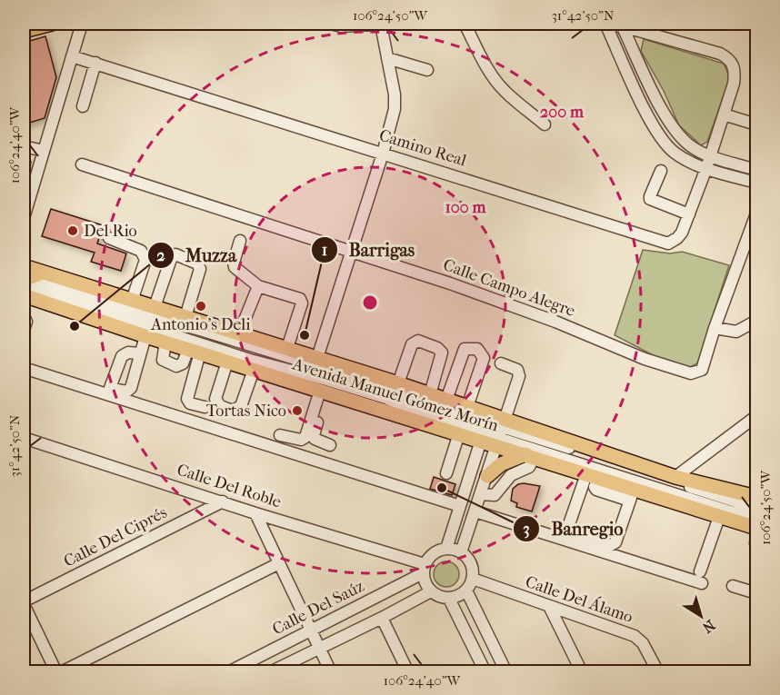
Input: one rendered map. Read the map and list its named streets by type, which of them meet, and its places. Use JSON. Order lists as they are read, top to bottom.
{
  "streets": {
    "main road": ["Avenida Manuel Gómez Morín"],
    "street": [
      "Camino Real",
      "Calle Campo Alegre",
      "Calle Del Roble",
      "Calle Del Ciprés",
      "Calle Del Álamo",
      "Calle Del Saúz"
    ]
  },
  "crossings": [
    ["Calle Del Roble", "Calle Del Ciprés"],
    ["Calle Del Roble", "Calle Del Álamo"],
    ["Calle Del Roble", "Calle Del Saúz"],
    ["Calle Del Álamo", "Calle Del Saúz"]
  ],
  "places": [
    "Del Rio",
    "Antonio's Deli",
    "Muzza",
    "Barrigas",
    "Tortas Nico",
    "Banregio"
  ],
  "north": "bottom right",
  "coordinates": ["106°24'50\"W", "31°42'50\"N", "106°24'40\"W"],
  "rings": ["200 m", "100 m"]
}
